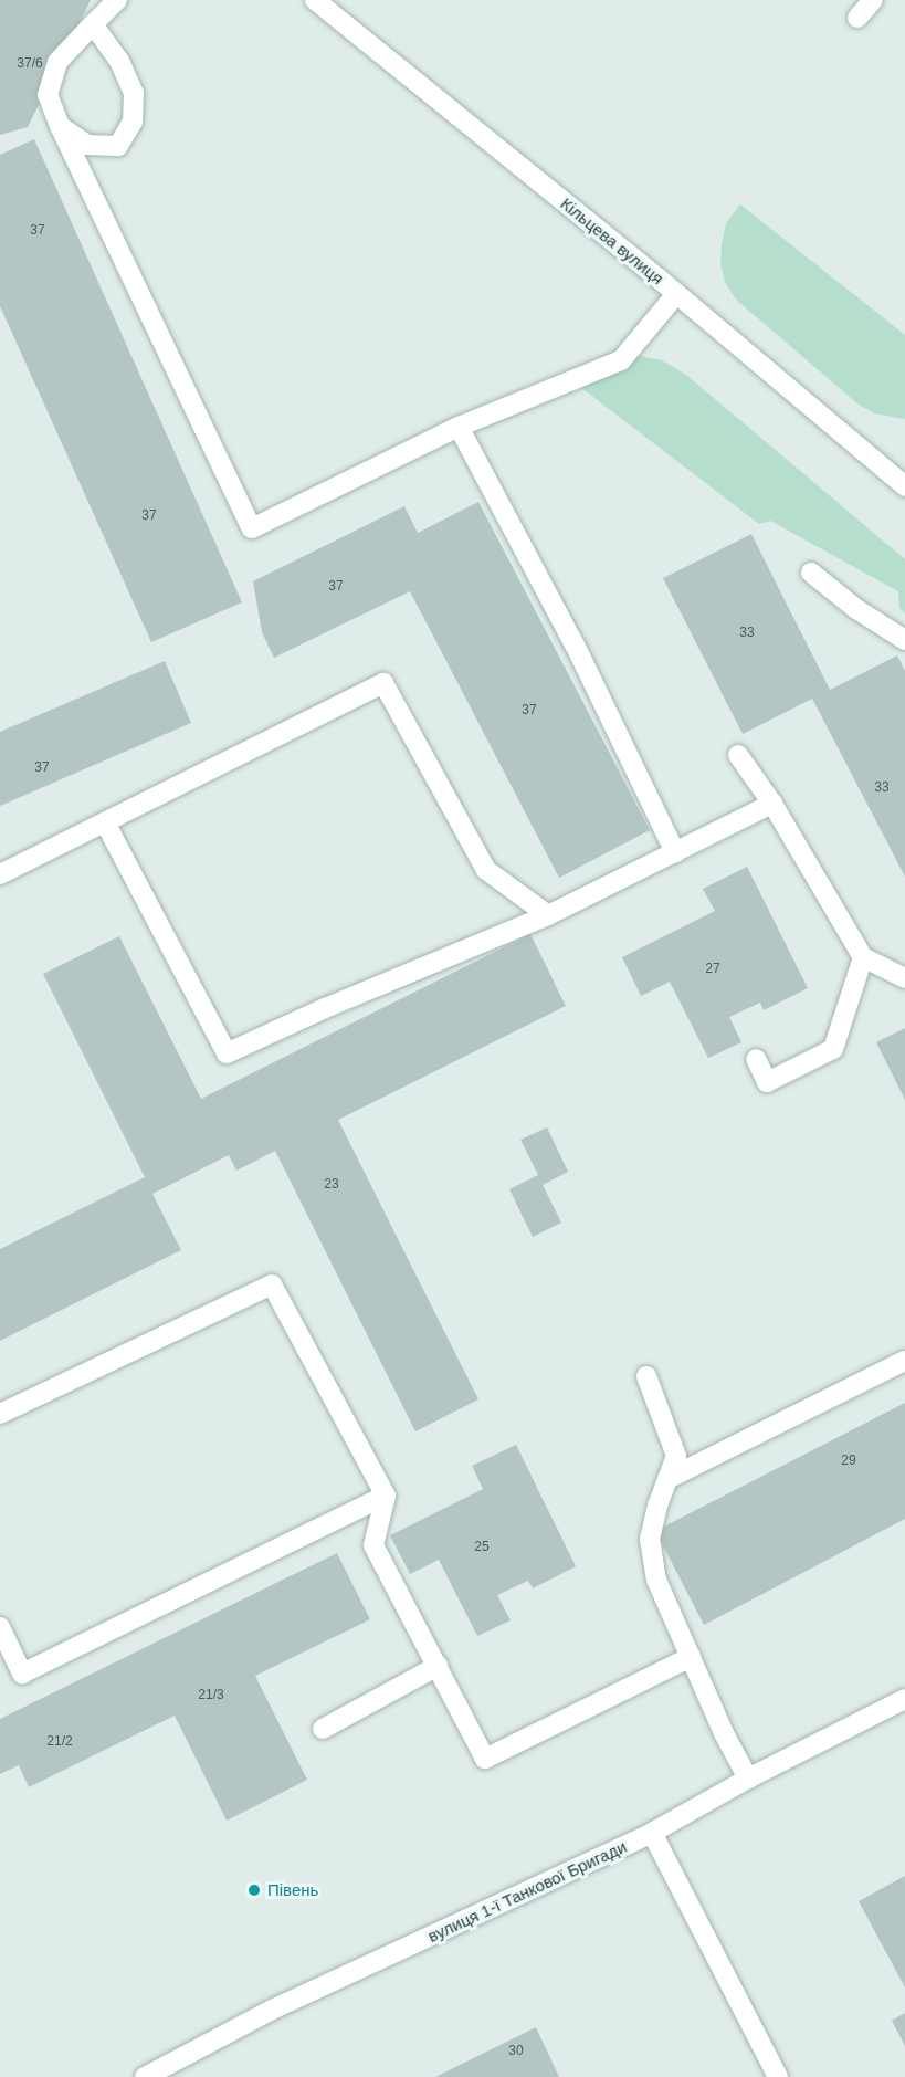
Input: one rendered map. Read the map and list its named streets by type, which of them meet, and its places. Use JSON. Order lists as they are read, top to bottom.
{
  "streets": {
    "main road": ["Кільцева вулиця", "вулиця 1-ї Танкової Бригади"]
  },
  "places": ["Півень"],
  "house_numbers": [
    "37/6",
    "37",
    "37",
    "37",
    "33",
    "37",
    "37",
    "33",
    "27",
    "23",
    "29",
    "25",
    "21/3",
    "21/2",
    "30"
  ]
}
